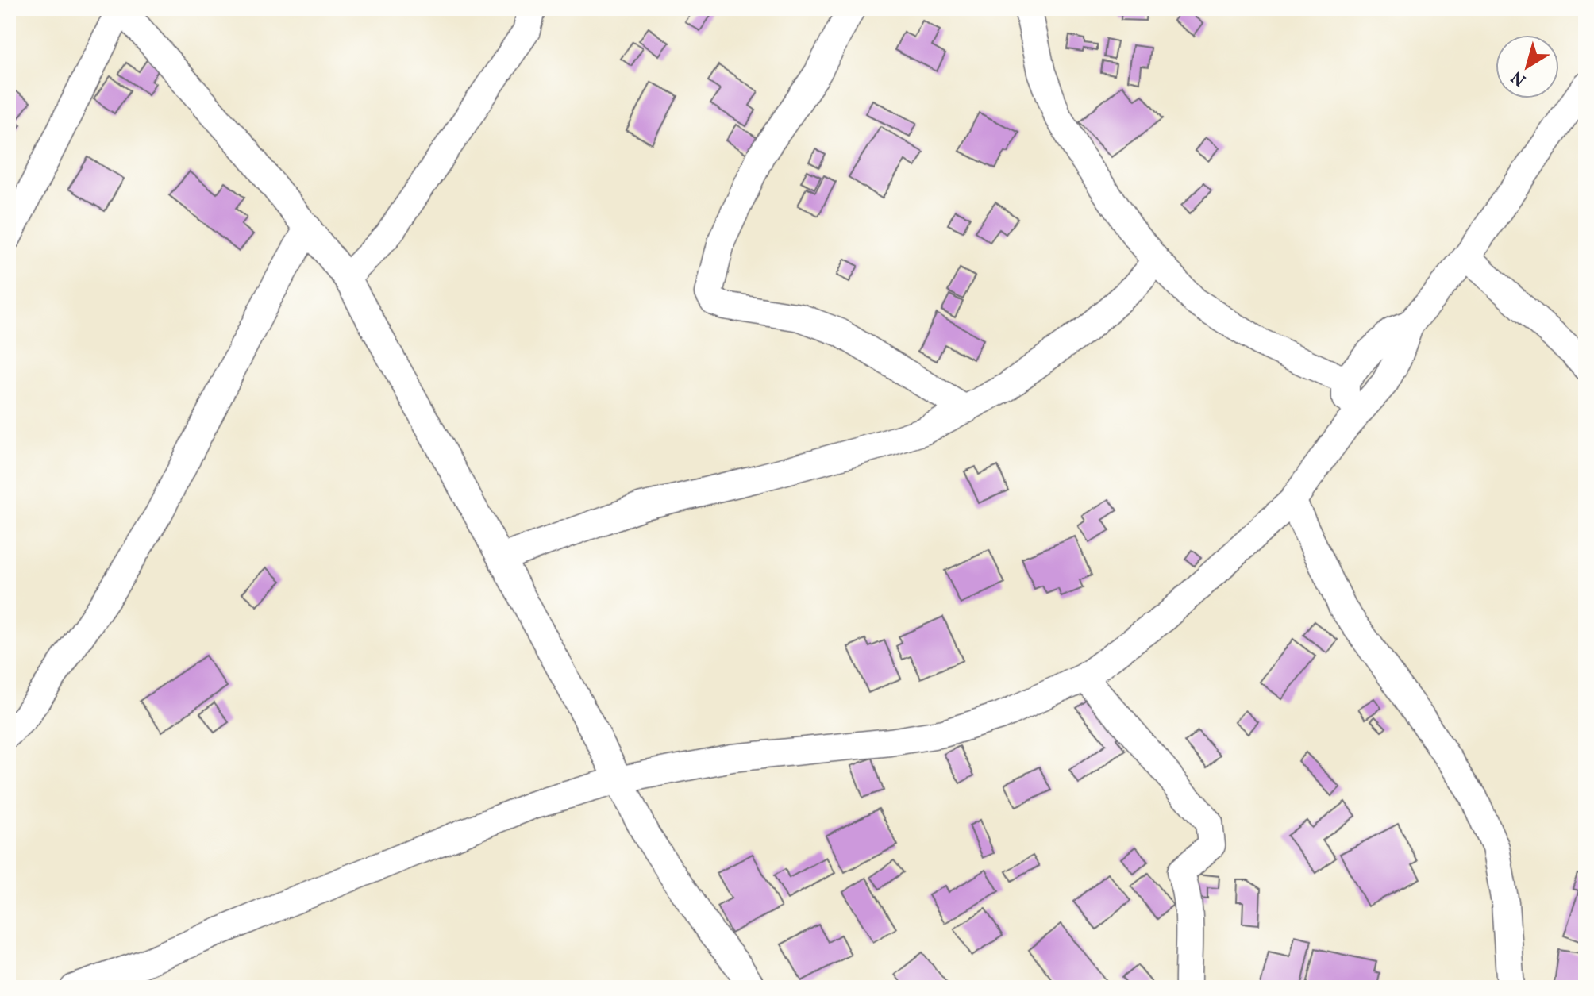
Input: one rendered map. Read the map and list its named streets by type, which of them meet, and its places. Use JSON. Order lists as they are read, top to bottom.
{
  "north": "bottom left"
}
